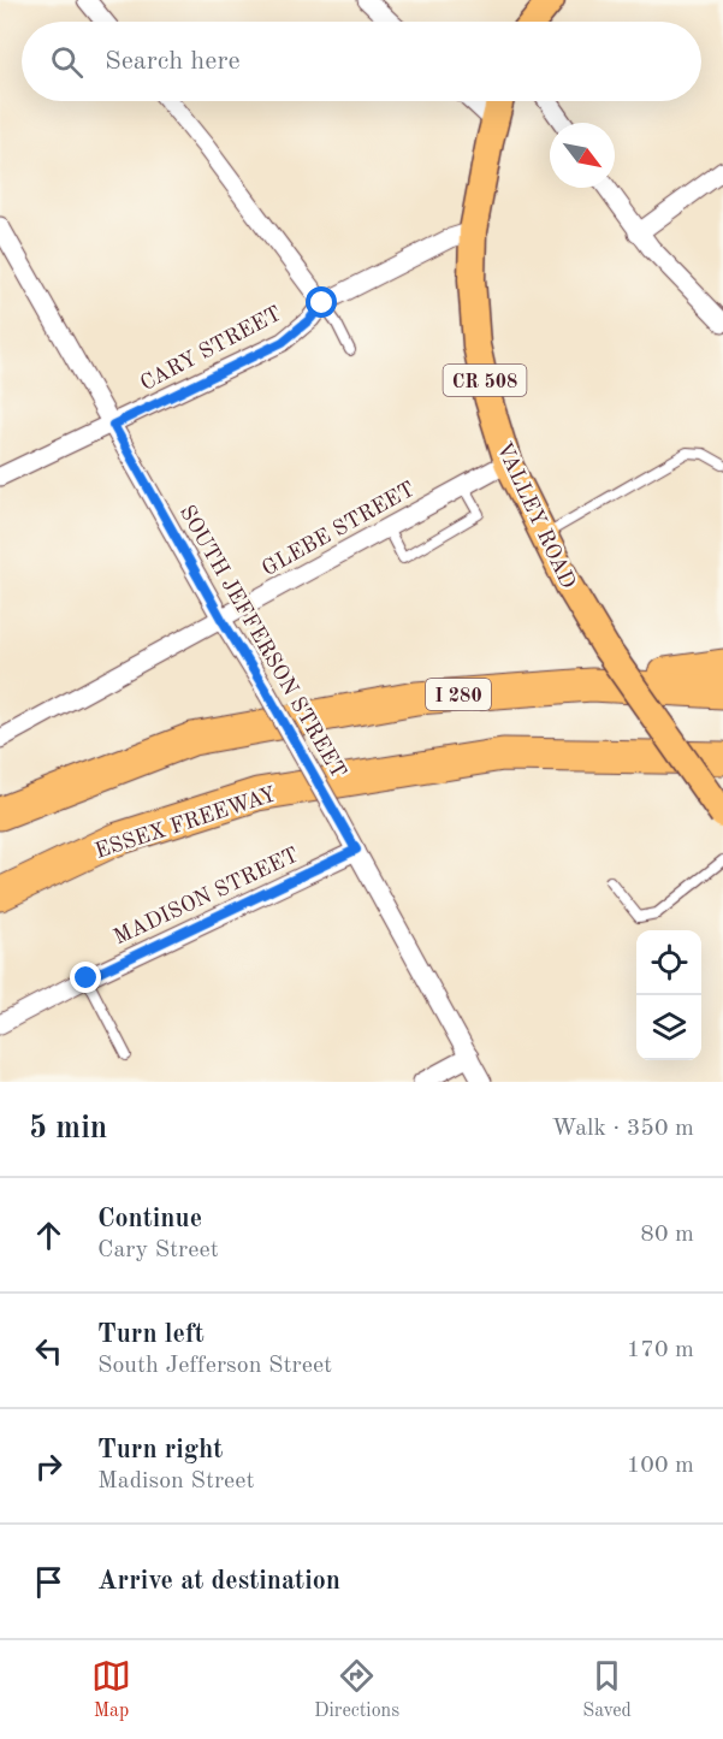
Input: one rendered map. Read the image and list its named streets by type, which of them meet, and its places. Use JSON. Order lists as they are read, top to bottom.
{
  "streets": {
    "highway": ["I 280", "ESSEX FREEWAY"],
    "main road": ["CR 508", "VALLEY ROAD"],
    "street": [
      "CARY STREET",
      "GLEBE STREET",
      "SOUTH JEFFERSON STREET",
      "MADISON STREET"
    ]
  },
  "crossings": [
    ["CARY STREET", "VALLEY ROAD"],
    ["CARY STREET", "SOUTH JEFFERSON STREET"],
    ["VALLEY ROAD", "GLEBE STREET"],
    ["GLEBE STREET", "SOUTH JEFFERSON STREET"],
    ["SOUTH JEFFERSON STREET", "MADISON STREET"]
  ],
  "north": "bottom right",
  "page": {
    "search": "Search here",
    "heading": ["5 min", "Walk · 350 m"],
    "list": [
      ["Continue", "Cary Street", "80 m"],
      ["Turn left", "South Jefferson Street", "170 m"],
      ["Turn right", "Madison Street", "100 m"],
      "Arrive at destination"
    ],
    "nav": ["Map", "Directions", "Saved"]
  }
}
